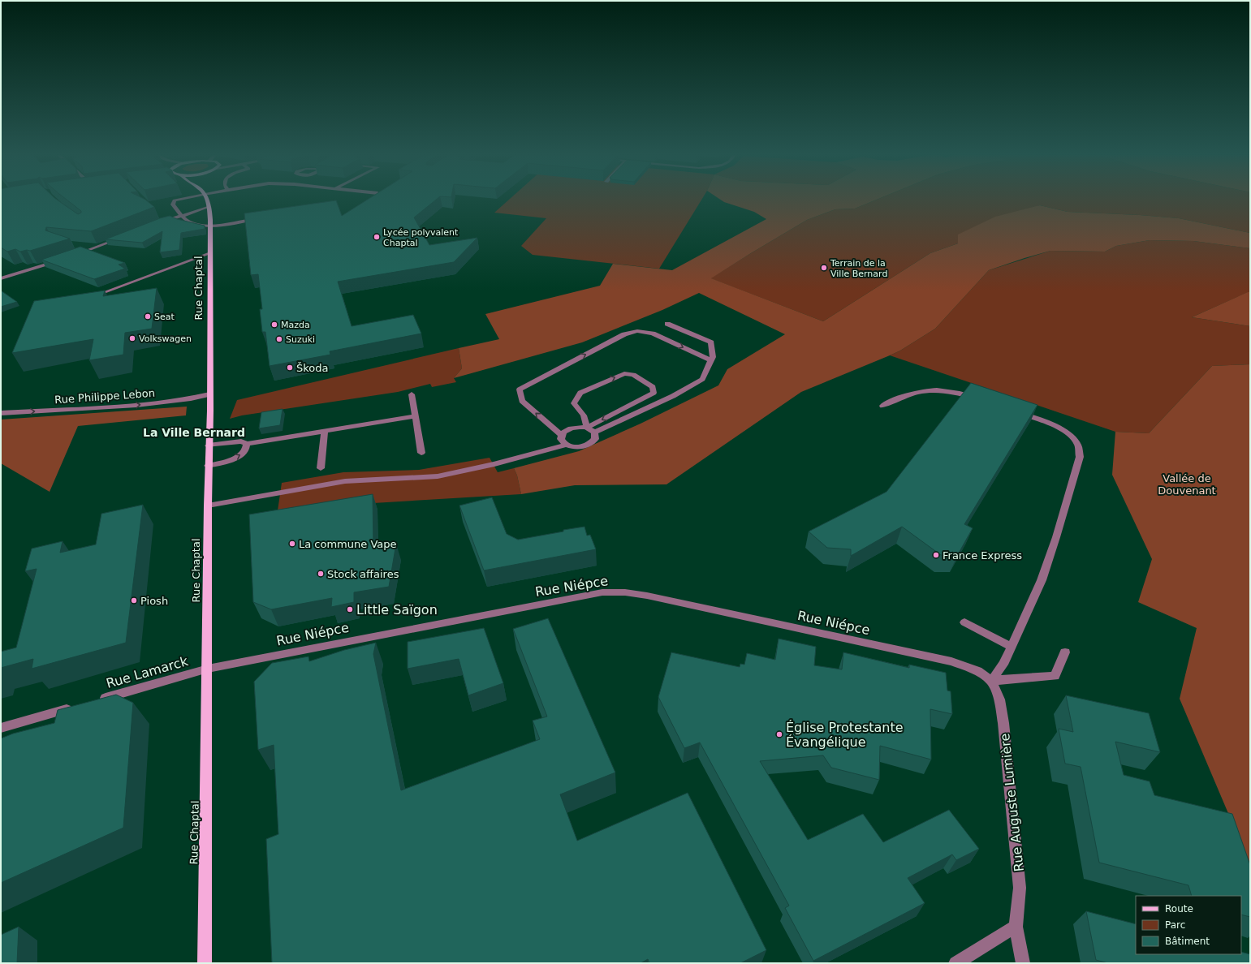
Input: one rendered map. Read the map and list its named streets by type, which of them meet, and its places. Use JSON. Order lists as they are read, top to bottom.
{
  "streets": {
    "main road": ["Rue Chaptal"],
    "street": [
      "Rue Philippe Lebon",
      "Rue Niépce",
      "Rue Lamarck",
      "Rue Auguste Lumière"
    ]
  },
  "crossings": [
    ["Rue Chaptal", "Rue Philippe Lebon"],
    ["Rue Chaptal", "Rue Niépce"],
    ["Rue Chaptal", "Rue Lamarck"],
    ["Rue Niépce", "Rue Lamarck"],
    ["Rue Niépce", "Rue Auguste Lumière"]
  ],
  "one_way": ["Rue Philippe Lebon"],
  "districts": ["La Ville Bernard"],
  "parks": ["Vallée de Douvenant"],
  "places": [
    "Lycée polyvalent Chaptal",
    "Terrain de la Ville Bernard",
    "Seat",
    "Mazda",
    "Volkswagen",
    "Suzuki",
    "Škoda",
    "La commune Vape",
    "France Express",
    "Stock affaires",
    "Piosh",
    "Little Saïgon",
    "Église Protestante Évangélique"
  ],
  "legend": ["Route", "Parc", "Bâtiment"]
}
